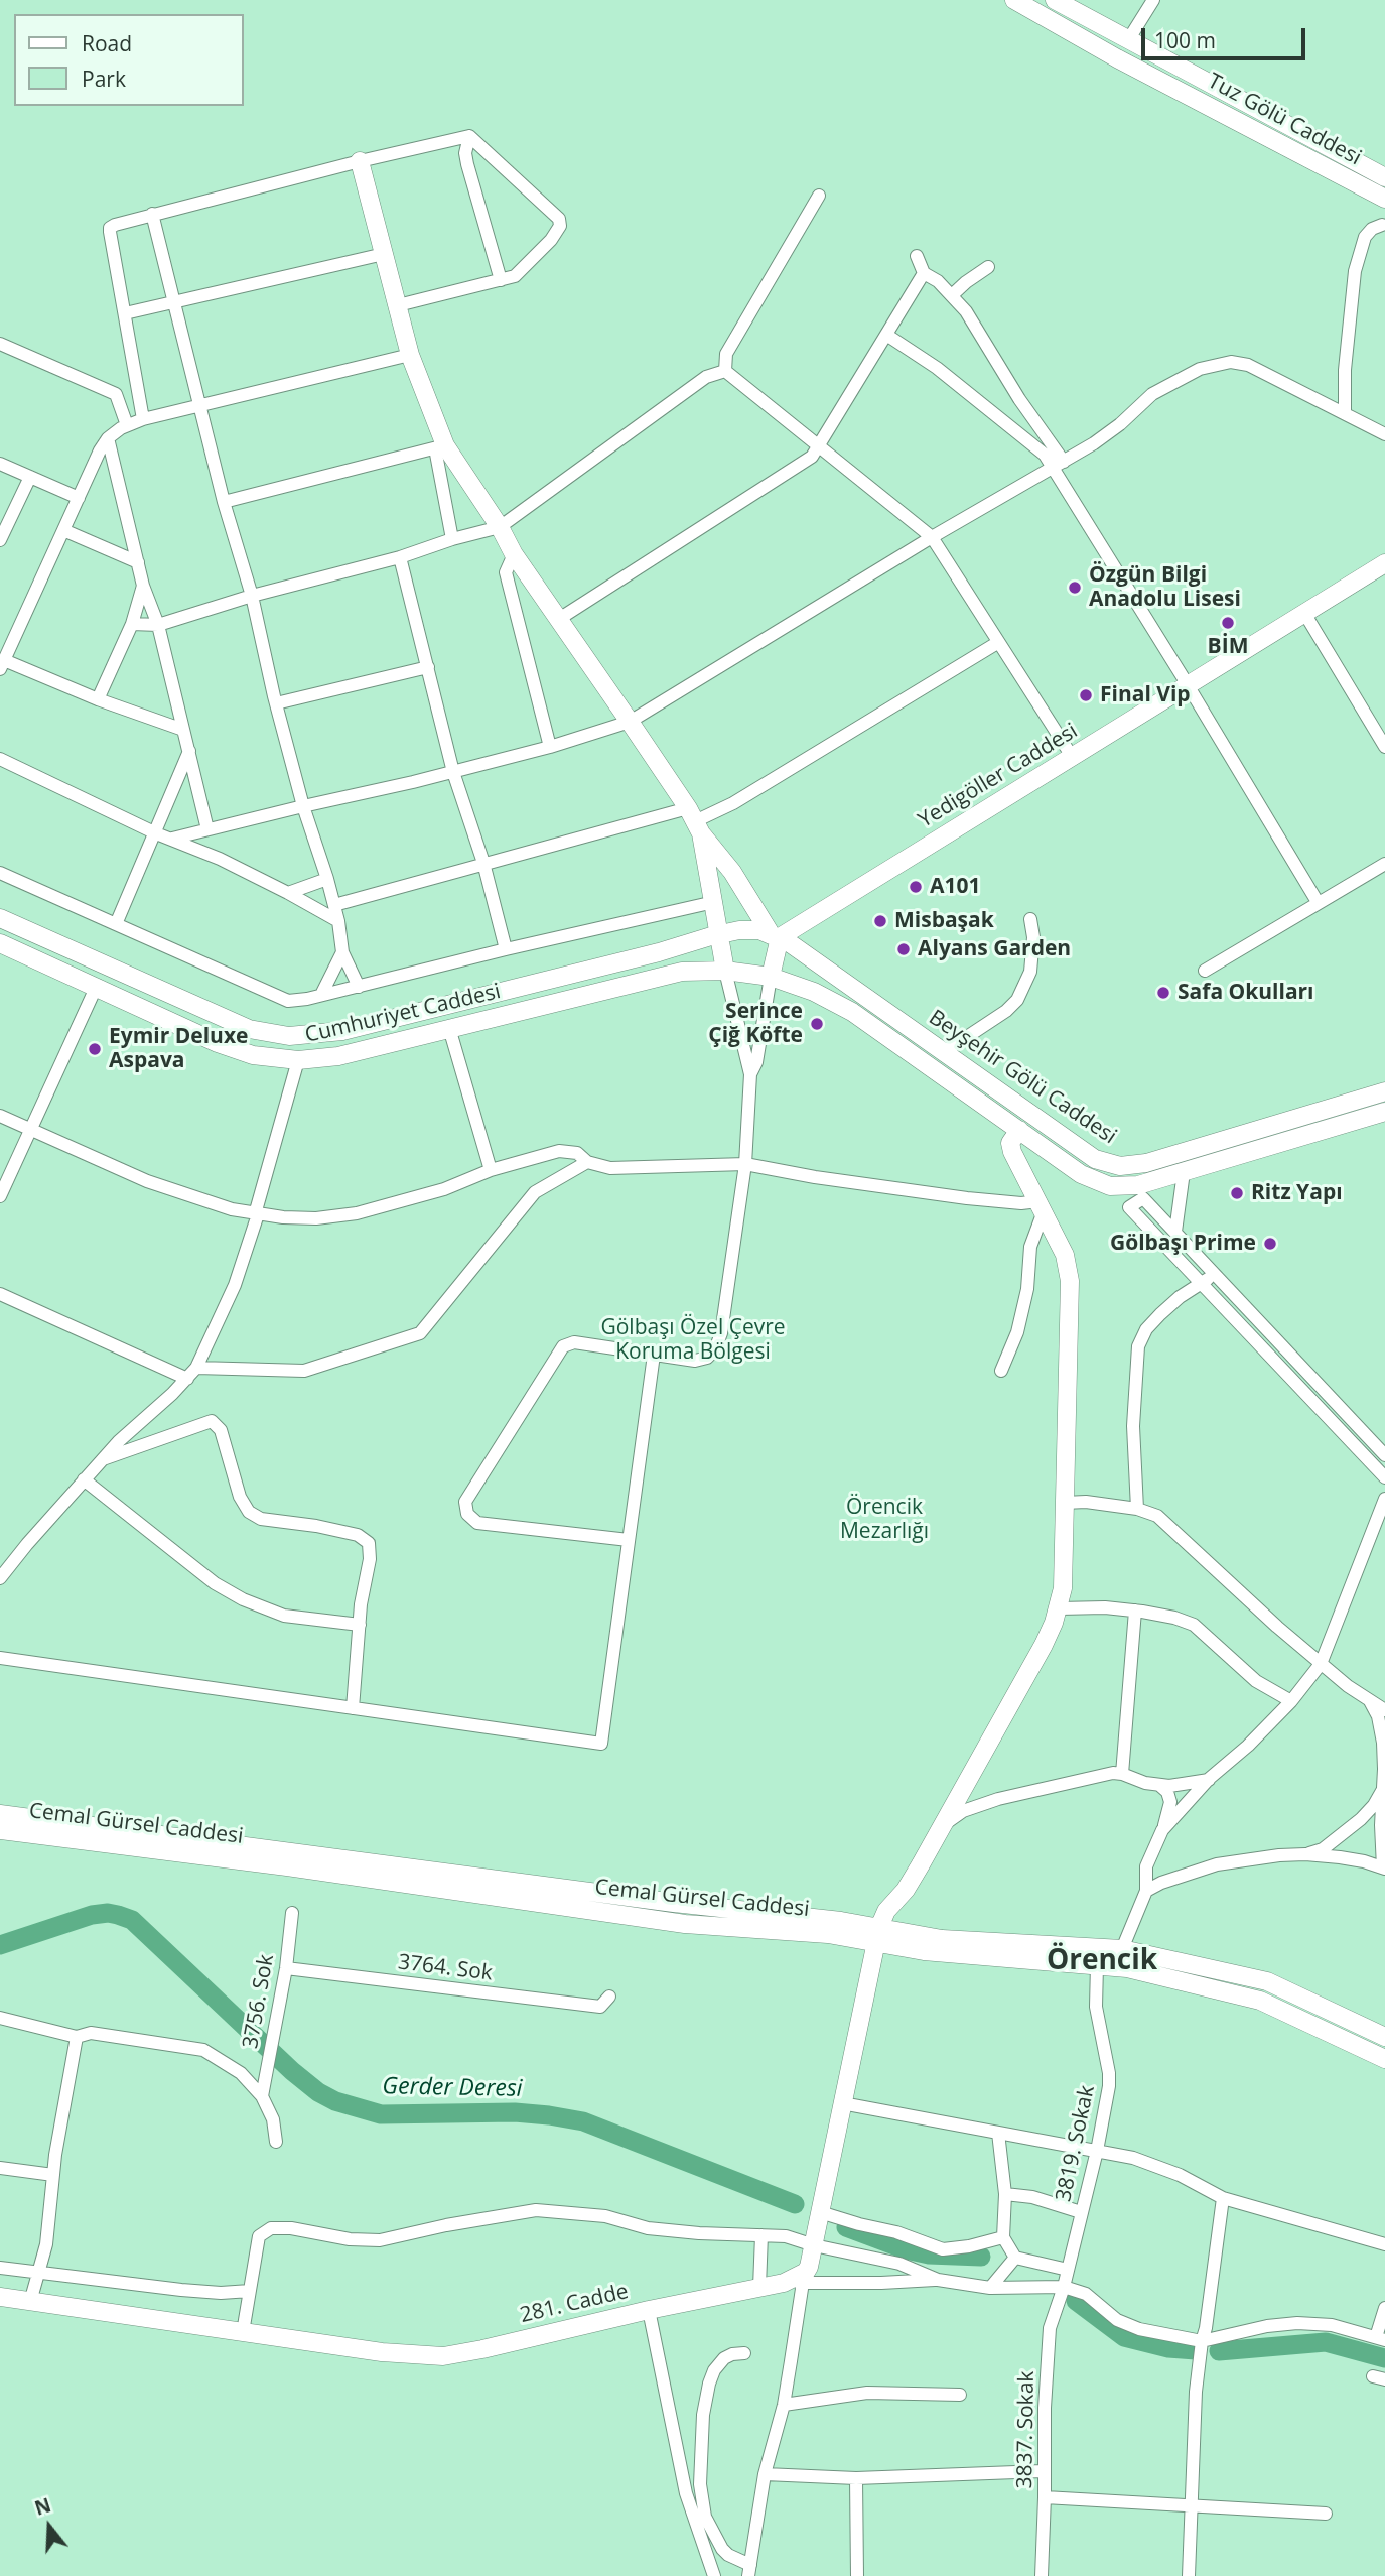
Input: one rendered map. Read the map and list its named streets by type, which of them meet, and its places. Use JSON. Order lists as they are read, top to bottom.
{
  "streets": {
    "street": [
      "Tuz Gölü Caddesi",
      "Yedigöller Caddesi",
      "Cumhuriyet Caddesi",
      "Beyşehir Gölü Caddesi",
      "Cemal Gürsel Caddesi",
      "3764. Sok",
      "3756. Sok",
      "3819. Sokak",
      "281. Cadde",
      "3837. Sokak"
    ]
  },
  "crossings": [
    ["Yedigöller Caddesi", "Beyşehir Gölü Caddesi"],
    ["Cemal Gürsel Caddesi", "3819. Sokak"],
    ["3764. Sok", "3756. Sok"],
    ["3819. Sokak", "3837. Sokak"]
  ],
  "districts": ["Örencik"],
  "water": ["Gerder Deresi"],
  "parks": ["Gölbaşı Özel Çevre Koruma Bölgesi", "Örencik Mezarlığı"],
  "places": [
    "Özgün Bilgi Anadolu Lisesi",
    "BİM",
    "Final Vip",
    "A101",
    "Misbaşak",
    "Alyans Garden",
    "Safa Okulları",
    "Serince Çiğ Köfte",
    "Eymir Deluxe Aspava",
    "Ritz Yapı",
    "Gölbaşı Prime"
  ],
  "legend": ["Road", "Park"],
  "scale_bar": "100 m",
  "north": "top"
}
